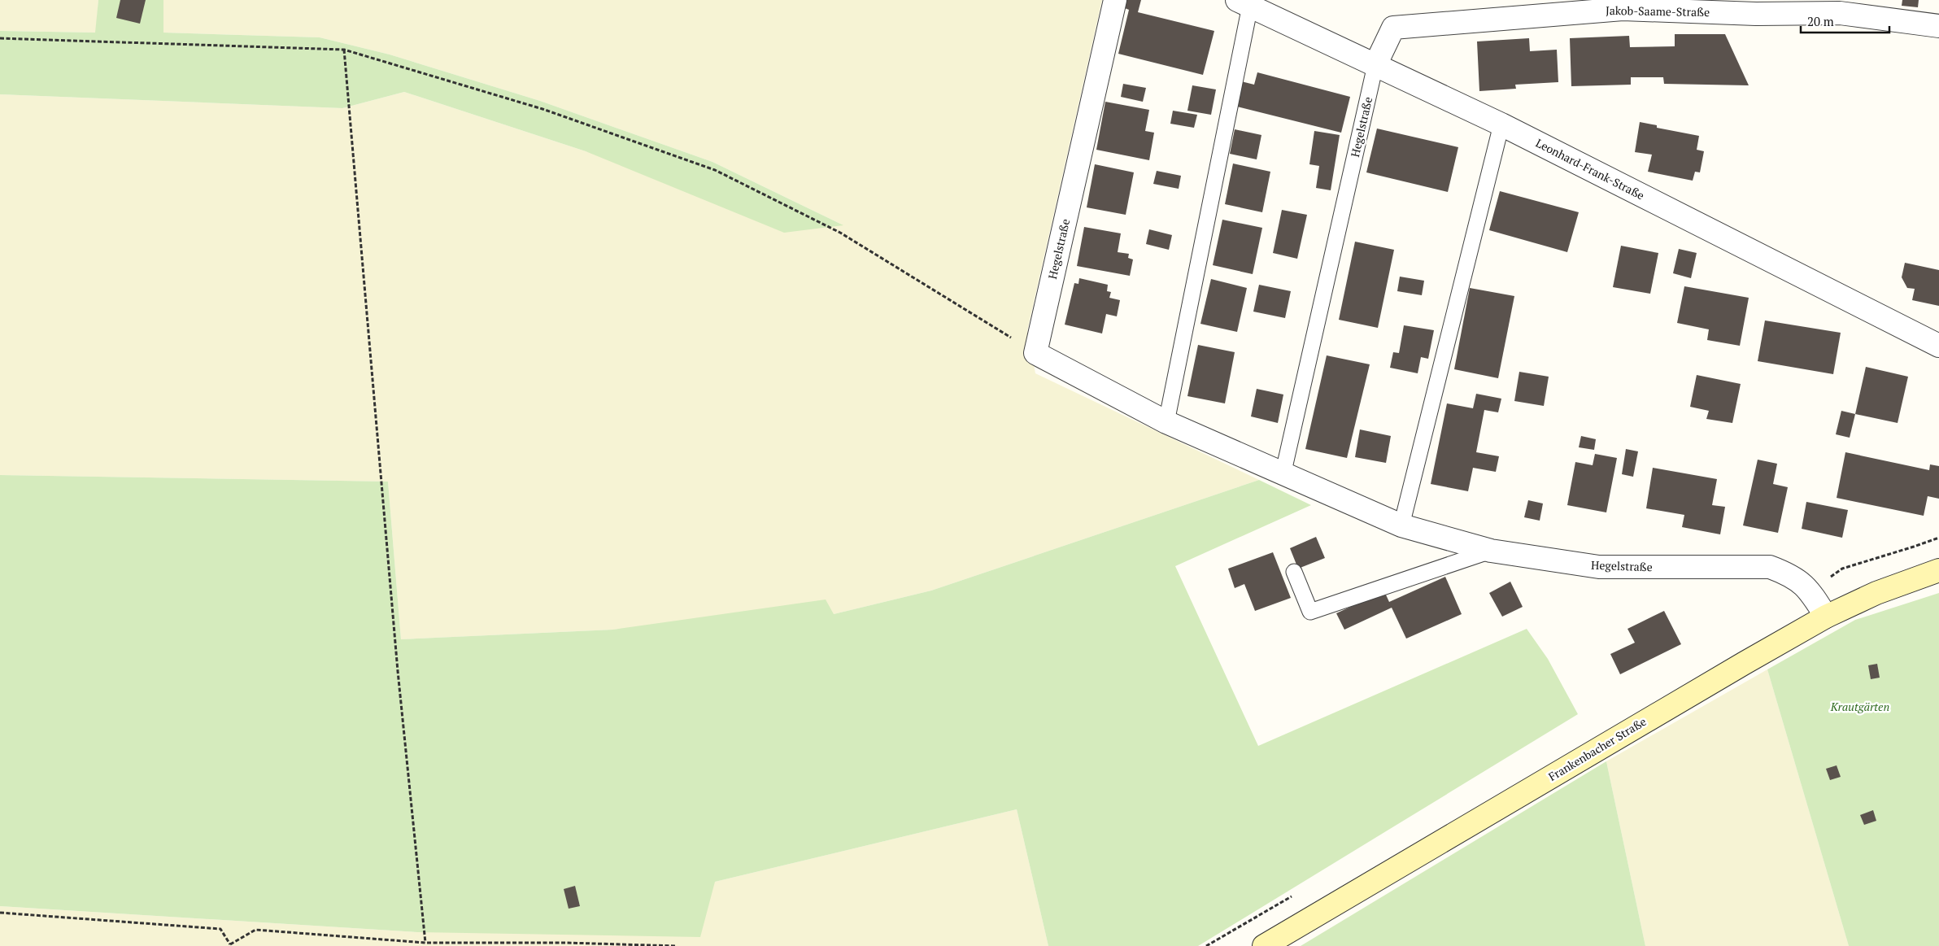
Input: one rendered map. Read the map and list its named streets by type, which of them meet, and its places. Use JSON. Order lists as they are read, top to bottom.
{
  "streets": {
    "main road": ["Frankenbacher Straße"],
    "street": ["Jakob-Saame-Straße", "Hegelstraße", "Leonhard-Frank-Straße"]
  },
  "crossings": [
    ["Jakob-Saame-Straße", "Hegelstraße"],
    ["Jakob-Saame-Straße", "Leonhard-Frank-Straße"],
    ["Hegelstraße", "Leonhard-Frank-Straße"],
    ["Hegelstraße", "Frankenbacher Straße"]
  ],
  "parks": ["Krautgärten"],
  "scale_bar": "20 m"
}
